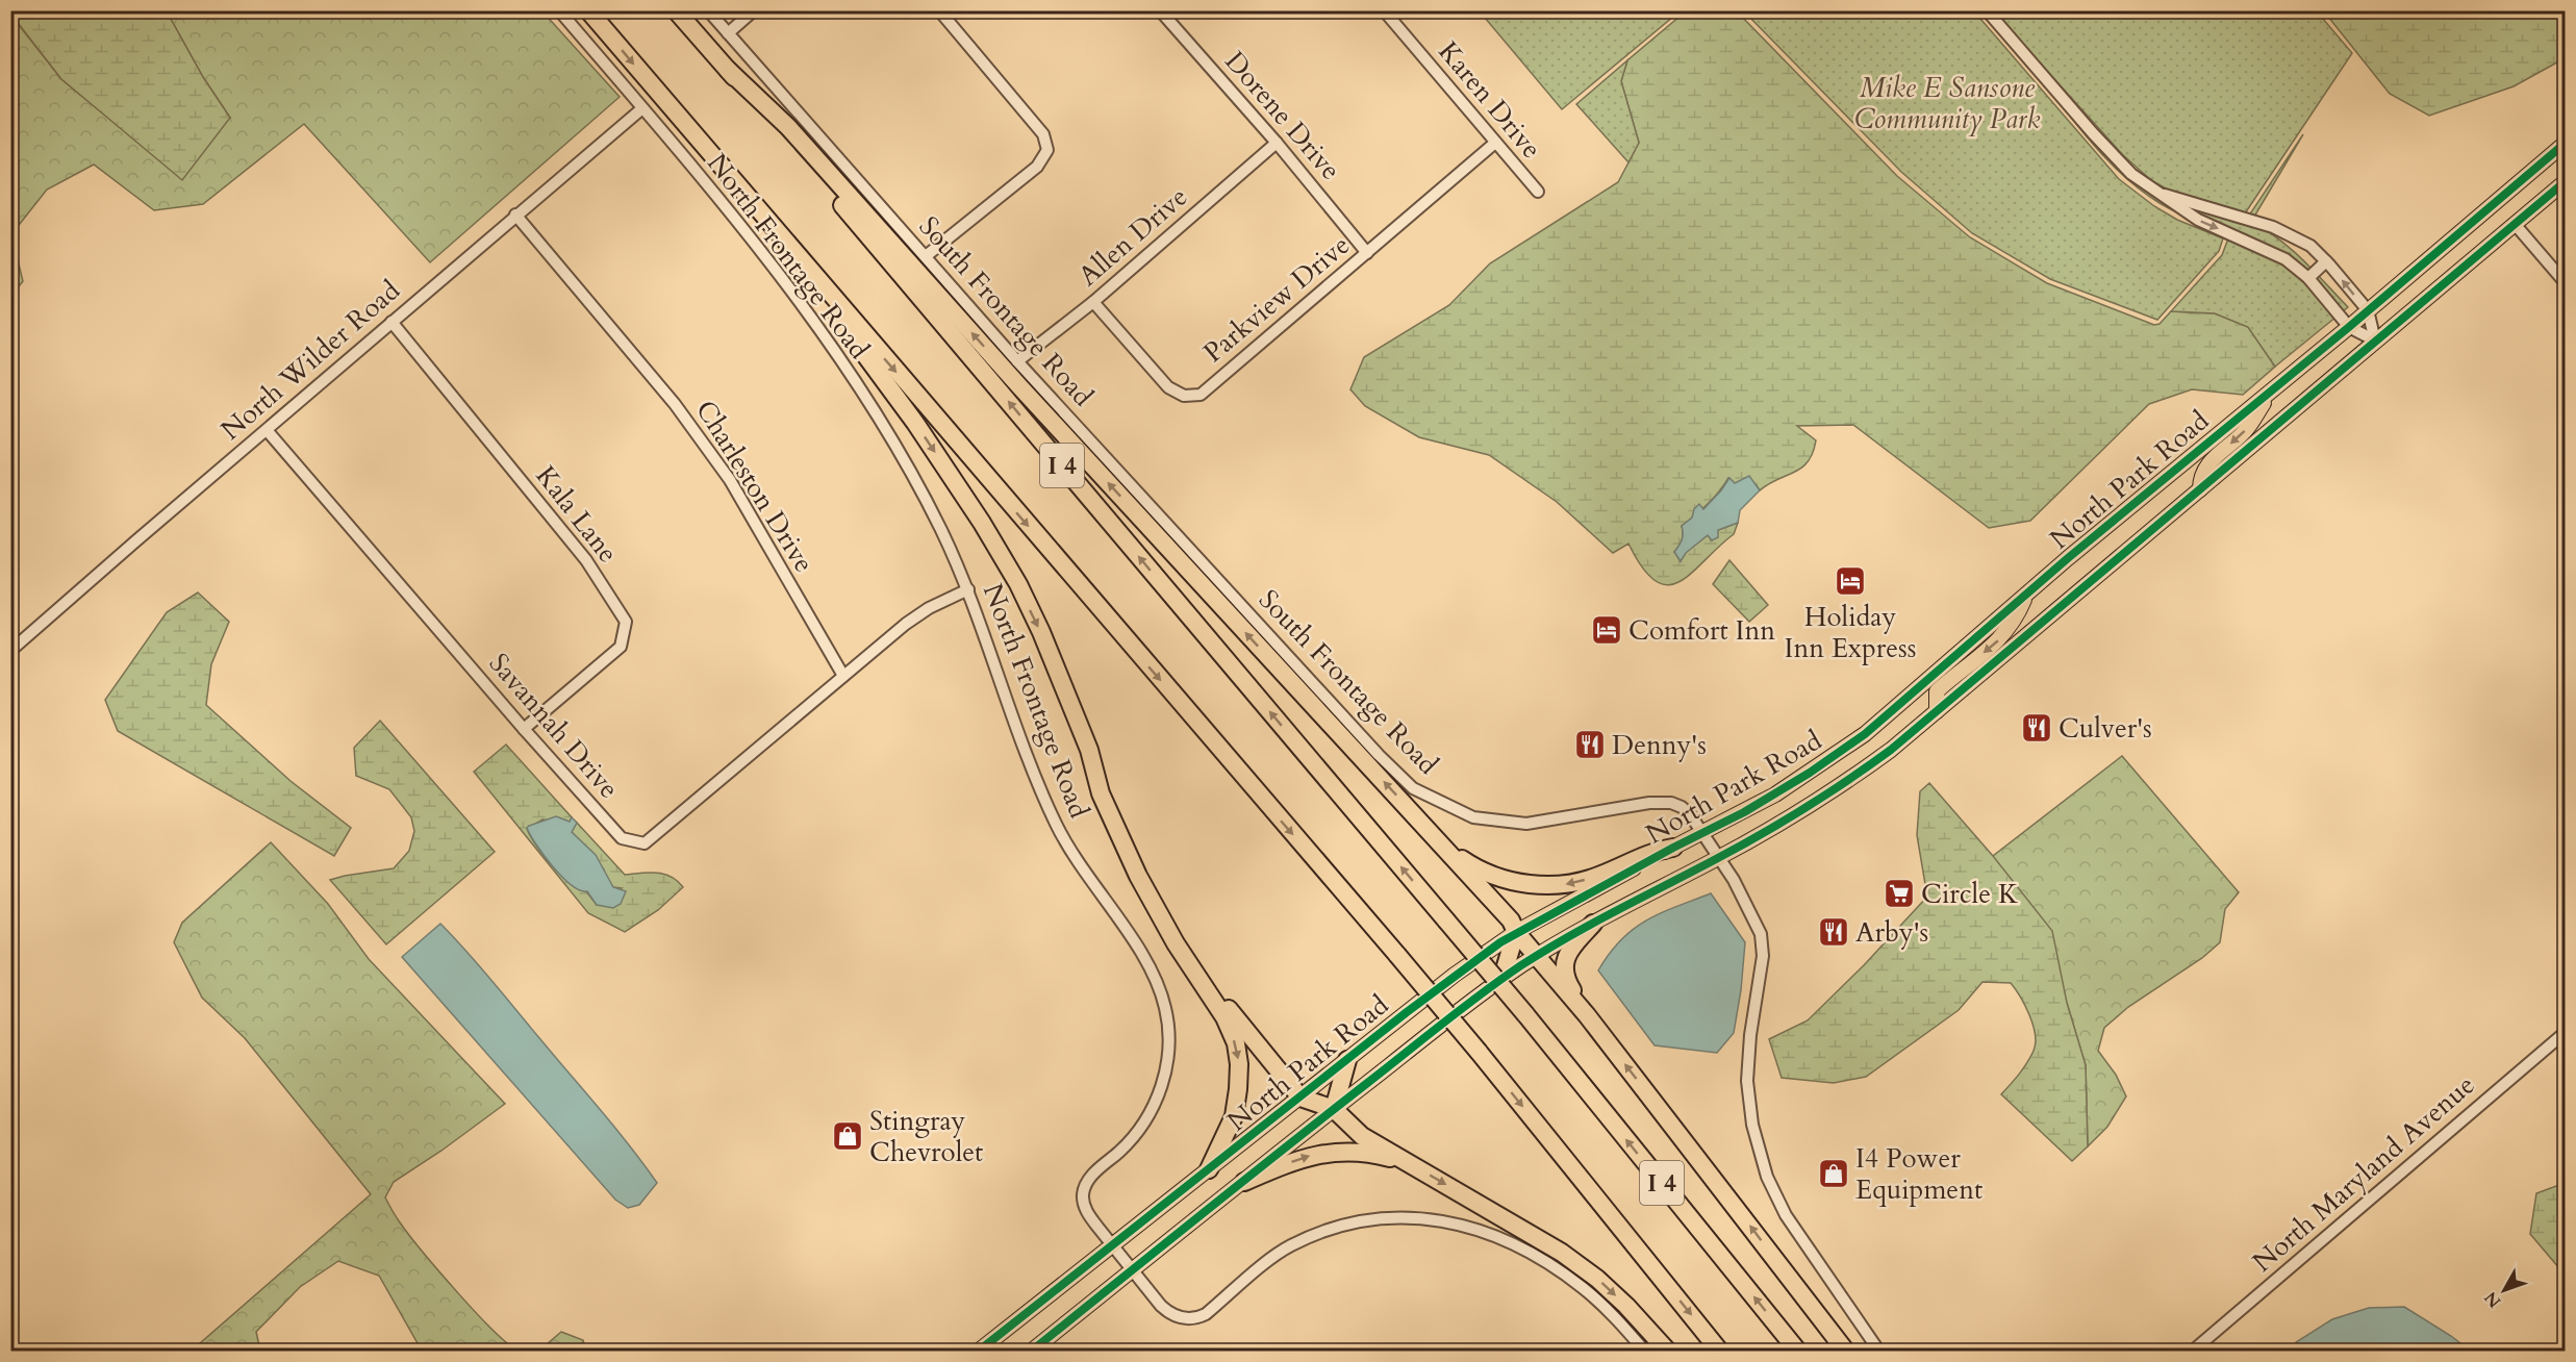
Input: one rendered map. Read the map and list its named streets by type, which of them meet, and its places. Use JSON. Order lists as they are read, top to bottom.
{
  "streets": {
    "highway": ["I 4"],
    "main road": ["North Park Road"],
    "street": [
      "Karen Drive",
      "Dorene Drive",
      "Allen Drive",
      "North Frontage Road",
      "Parkview Drive",
      "South Frontage Road",
      "North Wilder Road",
      "Charleston Drive",
      "Kala Lane",
      "Savannah Drive",
      "North Maryland Avenue"
    ]
  },
  "crossings": [
    ["Karen Drive", "Parkview Drive"],
    ["Dorene Drive", "Allen Drive"],
    ["Dorene Drive", "Parkview Drive"],
    ["Allen Drive", "Parkview Drive"],
    ["Allen Drive", "South Frontage Road"],
    ["North Frontage Road", "North Wilder Road"],
    ["North Frontage Road", "North Park Road"],
    ["South Frontage Road", "North Park Road"],
    ["North Wilder Road", "Charleston Drive"],
    ["North Wilder Road", "Kala Lane"],
    ["North Wilder Road", "Savannah Drive"],
    ["Charleston Drive", "Savannah Drive"],
    ["Kala Lane", "Savannah Drive"]
  ],
  "parks": ["Mike E Sansone Community Park"],
  "places": {
    "hotel": ["Holiday Inn Express", "Comfort Inn"],
    "restaurant": ["Culver's", "Denny's", "Arby's"],
    "supermarket": ["Circle K"],
    "shop": ["Stingray Chevrolet", "I4 Power Equipment"]
  },
  "north": "bottom left"
}
